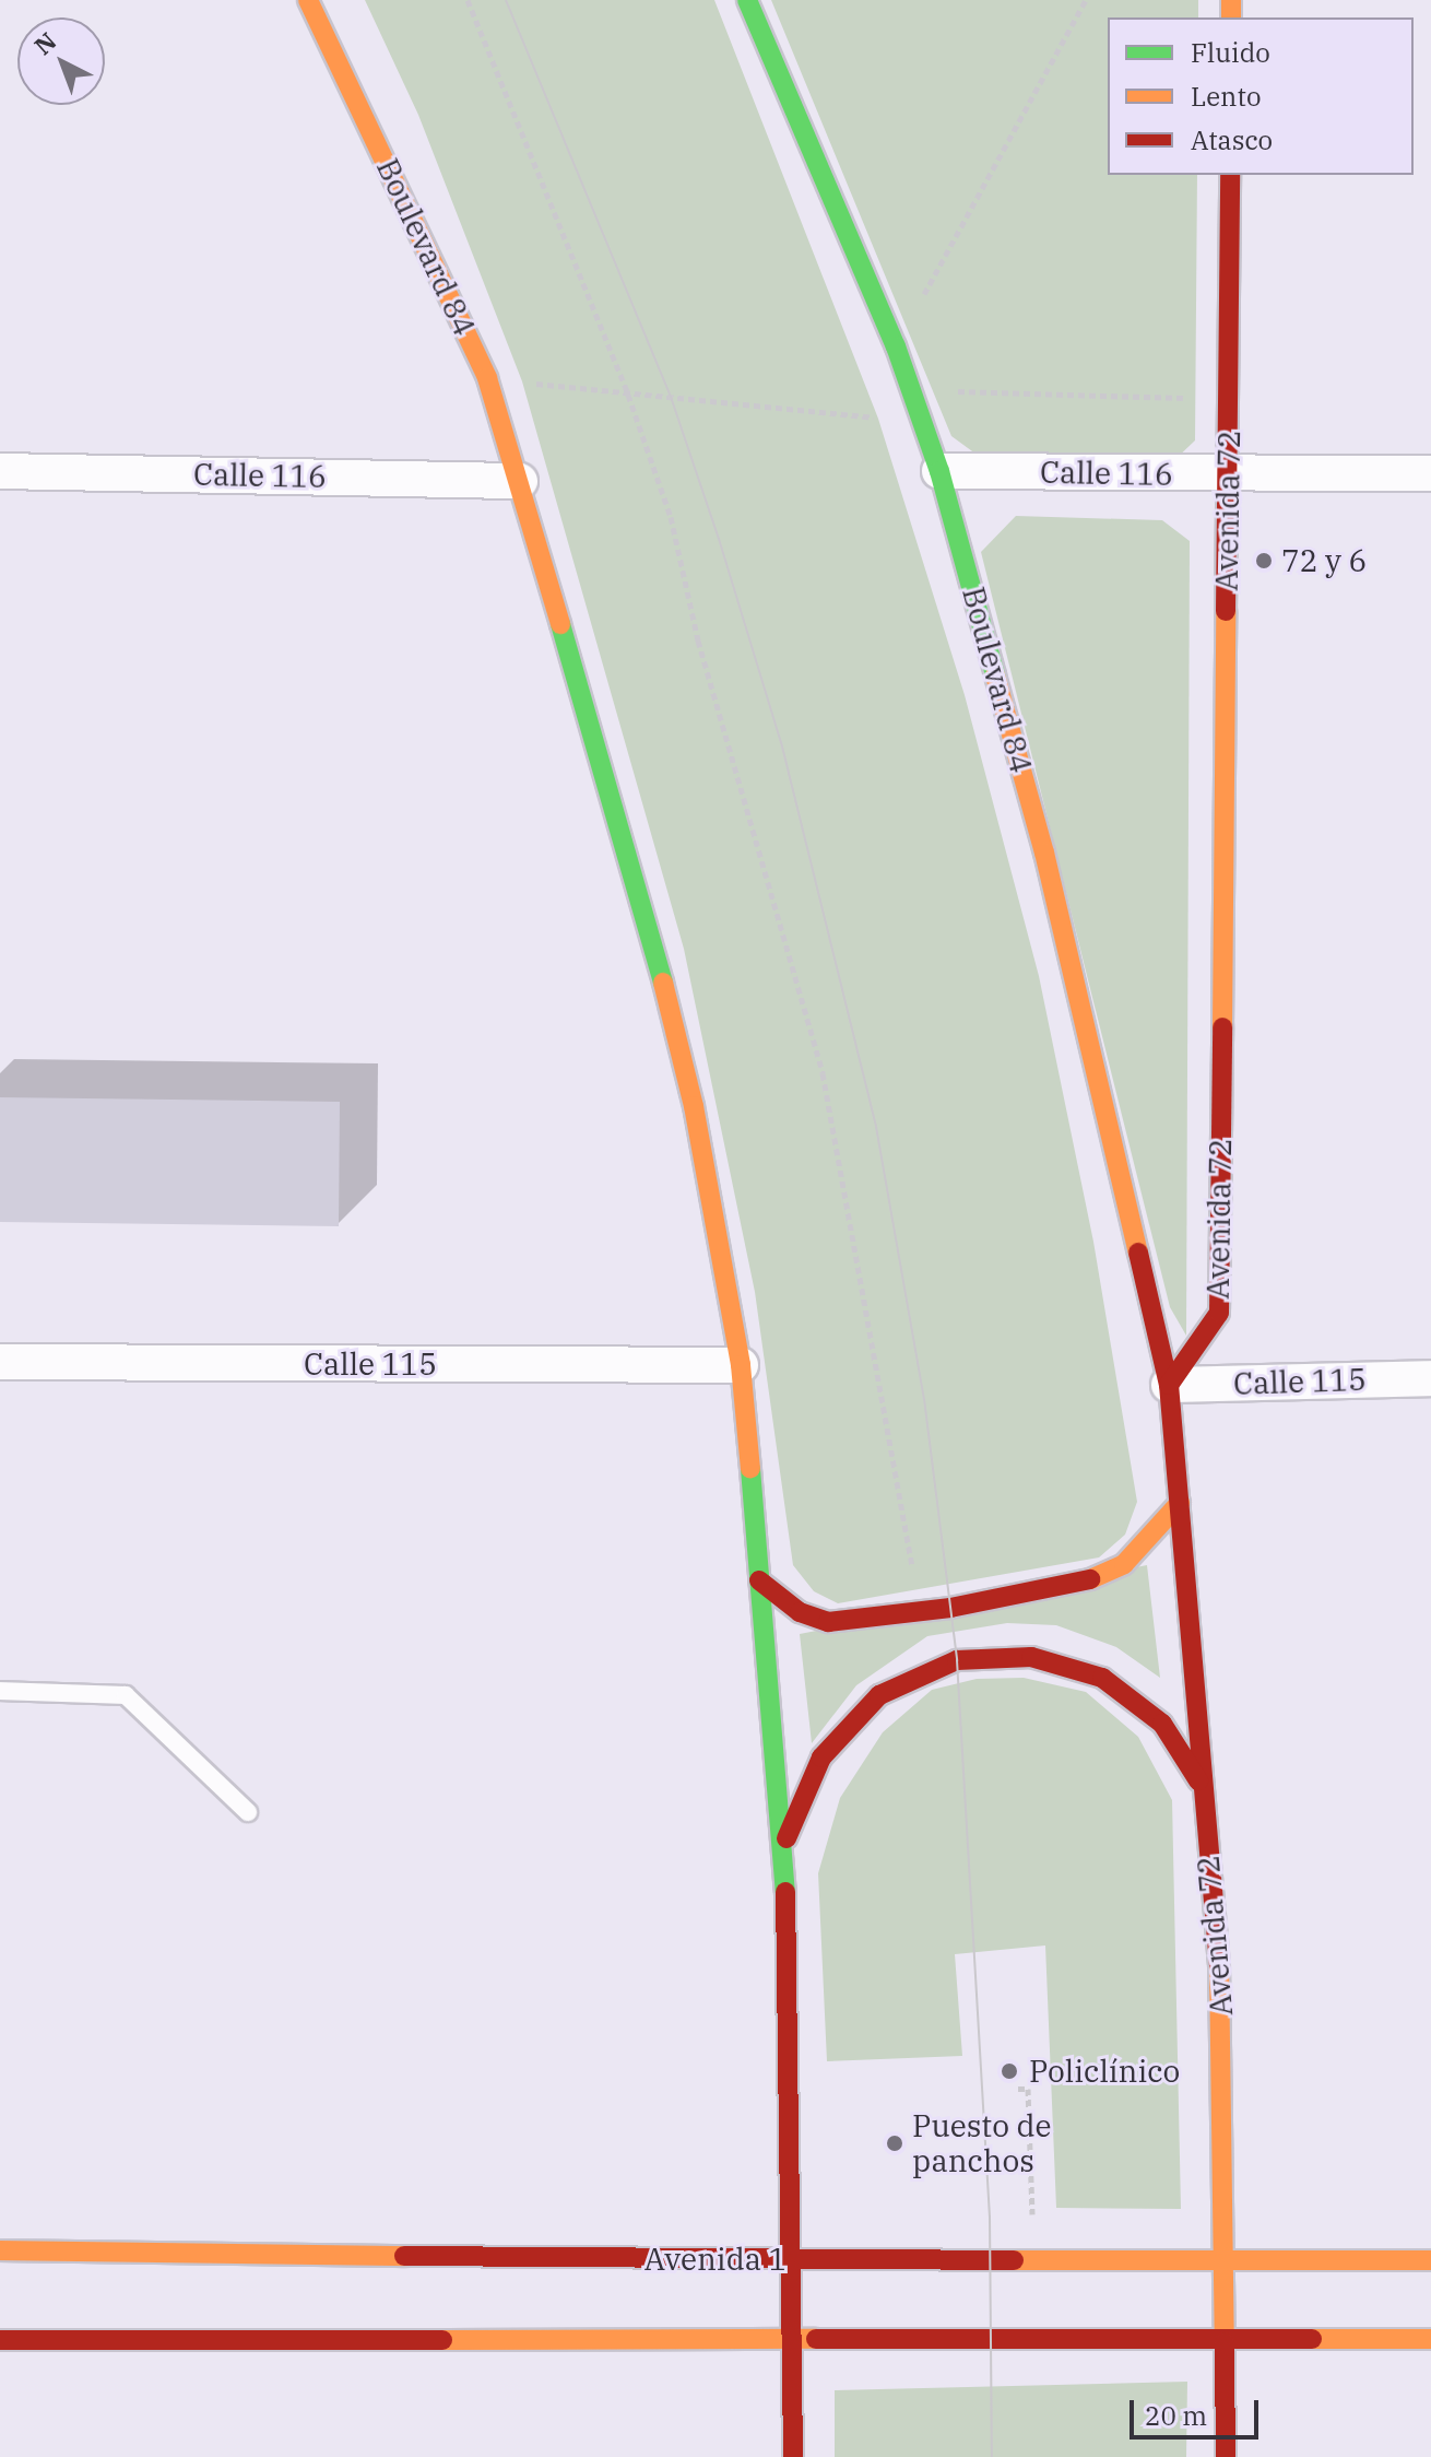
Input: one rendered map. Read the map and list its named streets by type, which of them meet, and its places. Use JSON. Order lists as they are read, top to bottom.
{
  "streets": {
    "main road": ["Boulevard 84", "Avenida 72", "Avenida 1"],
    "street": ["Calle 116", "Calle 115"]
  },
  "crossings": [
    ["Boulevard 84", "Calle 116"],
    ["Boulevard 84", "Avenida 72"],
    ["Boulevard 84", "Calle 115"],
    ["Calle 116", "Avenida 72"],
    ["Avenida 72", "Calle 115"],
    ["Avenida 72", "Avenida 1"]
  ],
  "places": ["72 y 6", "Policlínico", "Puesto de panchos"],
  "legend": ["Fluido", "Lento", "Atasco"],
  "scale_bar": "20 m",
  "north": "top left"
}
